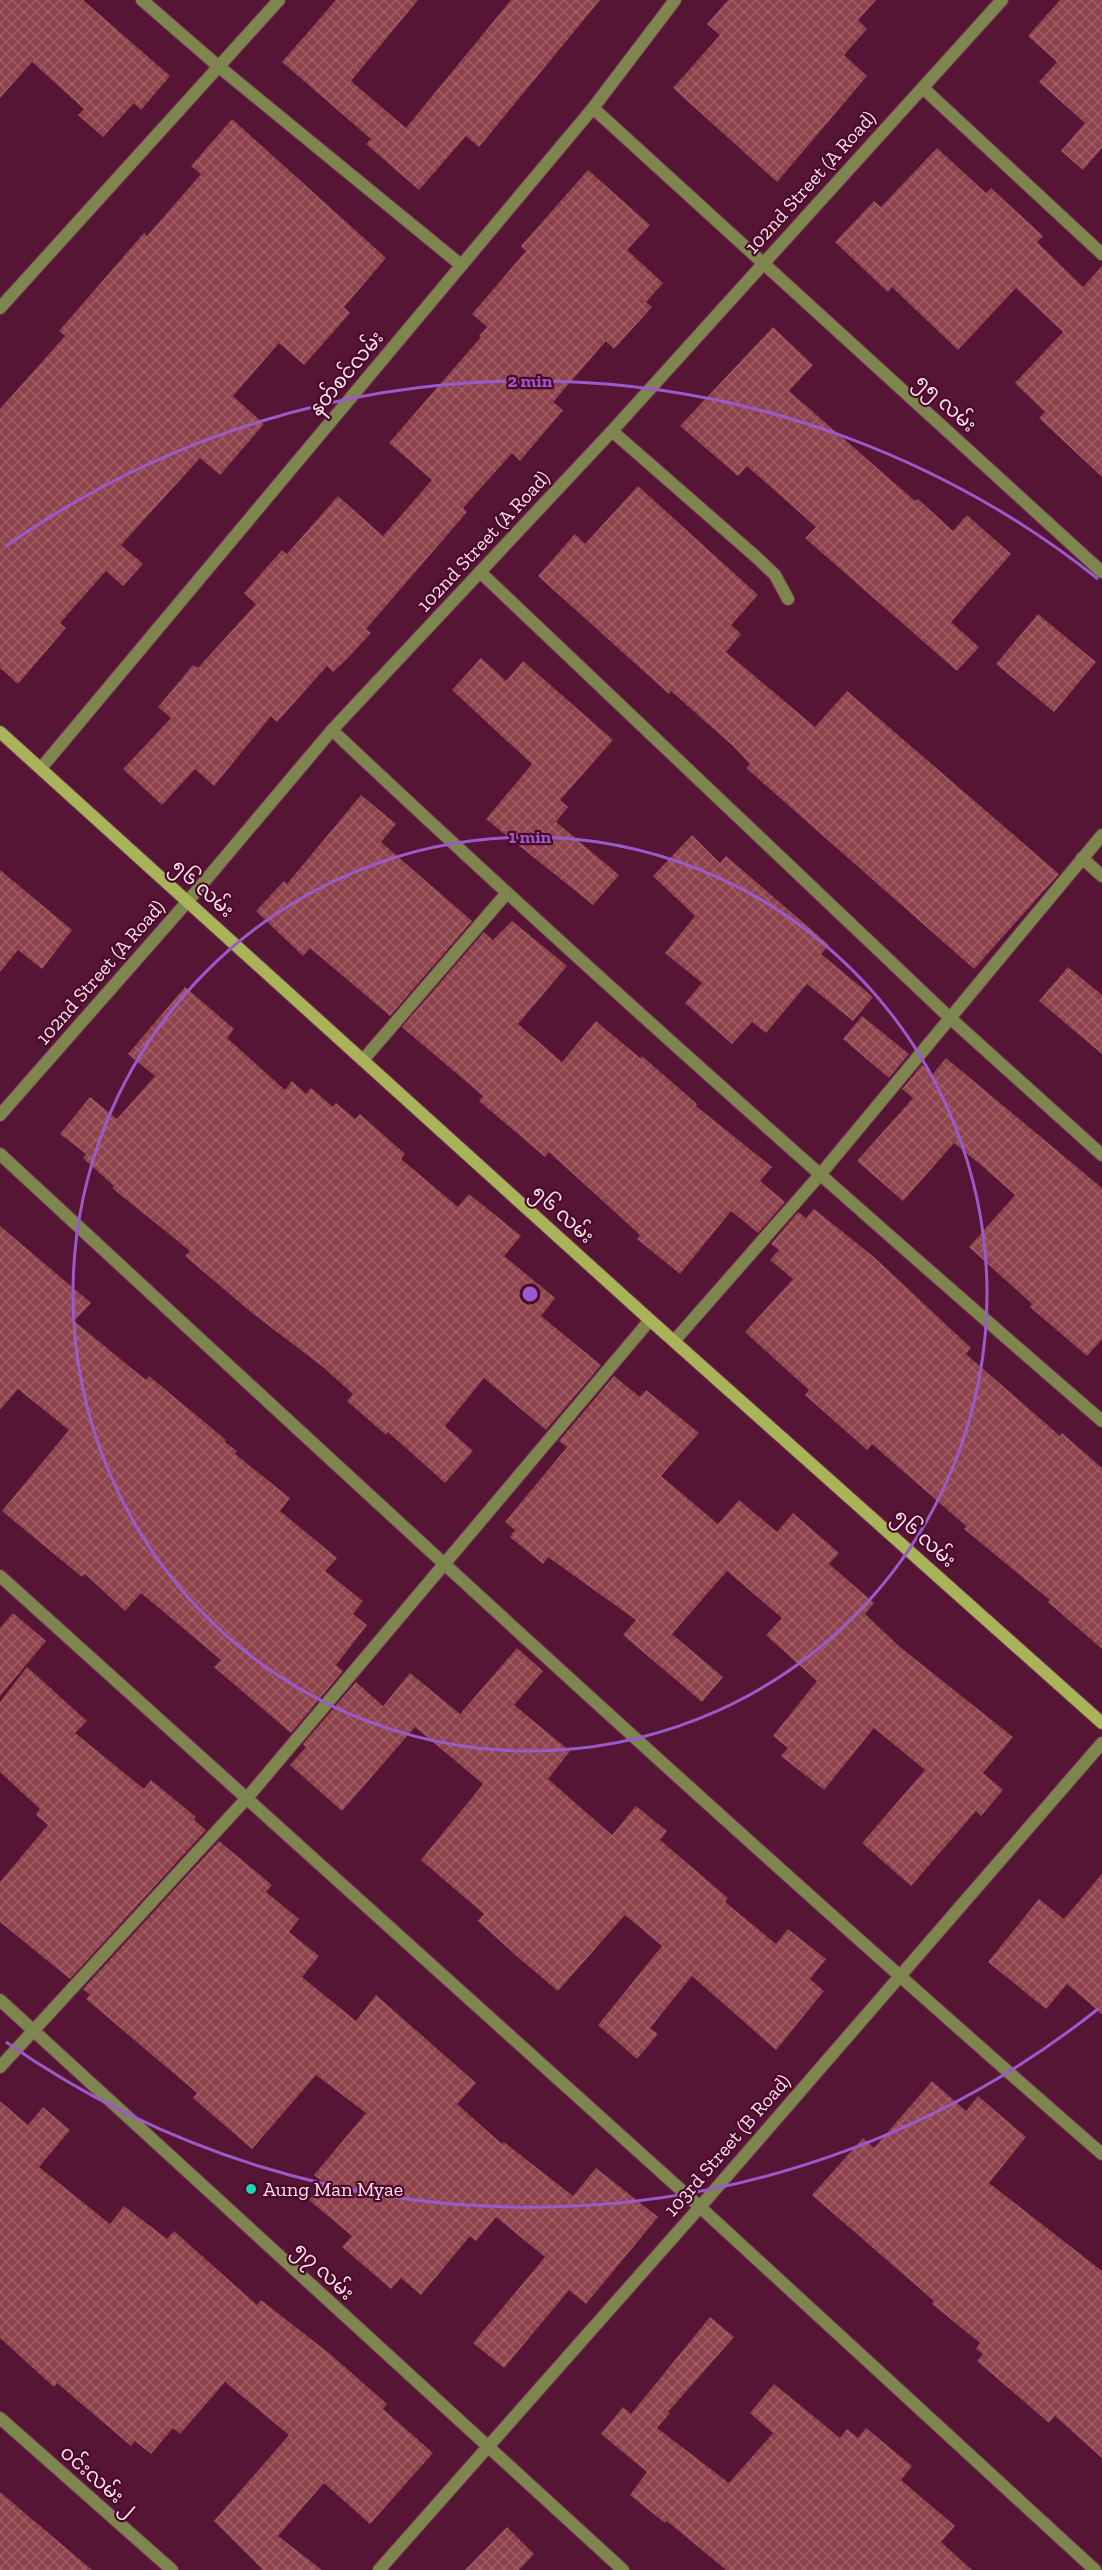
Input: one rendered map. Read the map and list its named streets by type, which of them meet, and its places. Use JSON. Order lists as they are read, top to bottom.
{
  "streets": {
    "street": [
      "102nd Street (A Road)",
      "နတ်စင်လမ်း",
      "၅၅ လမ်း",
      "၅၆ လမ်း",
      "103rd Street (B Road)",
      "၅၇ လမ်း",
      "ဝင်းလမ်း ၂"
    ]
  },
  "crossings": [
    ["102nd Street (A Road)", "၅၅ လမ်း"],
    ["102nd Street (A Road)", "၅၆ လမ်း"],
    ["နတ်စင်လမ်း", "၅၅ လမ်း"],
    ["နတ်စင်လမ်း", "၅၆ လမ်း"],
    ["103rd Street (B Road)", "၅၇ လမ်း"]
  ],
  "places": ["Aung Man Myae"],
  "rings": ["2 min", "1 min"]
}
